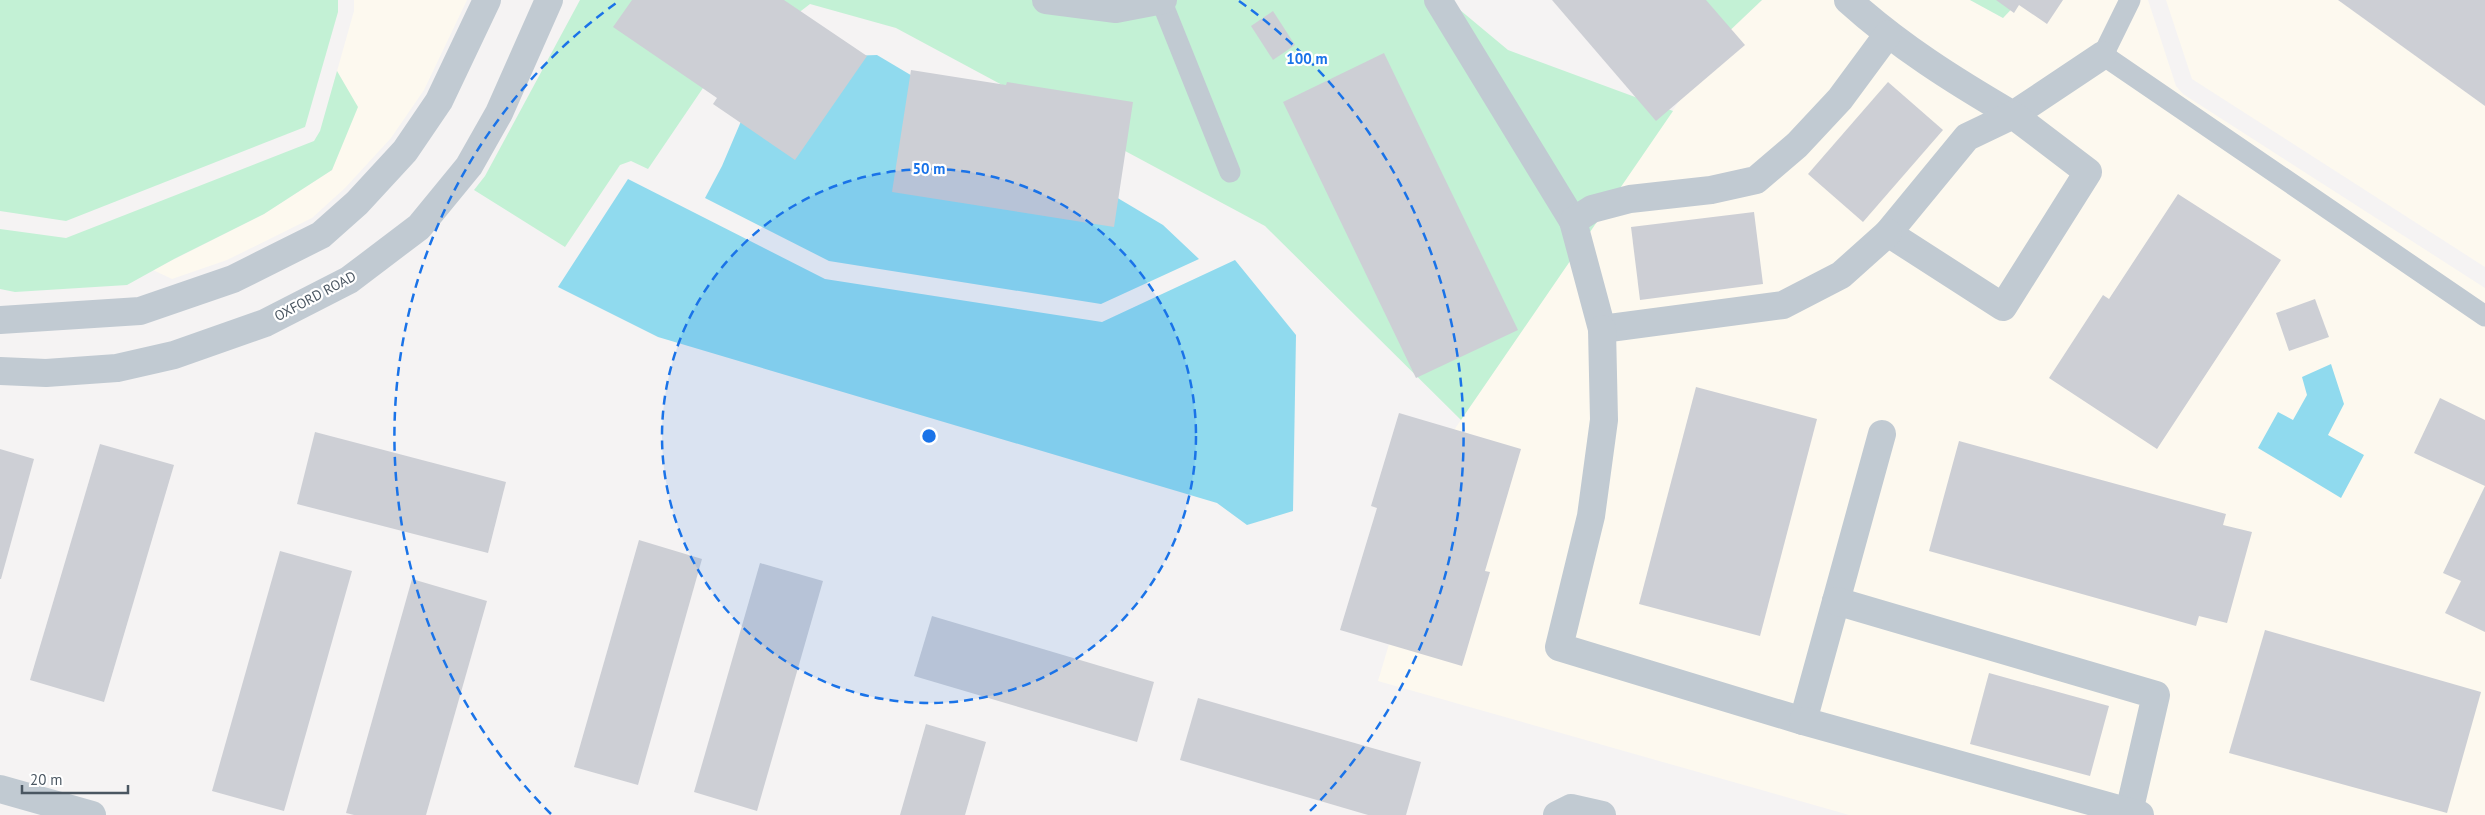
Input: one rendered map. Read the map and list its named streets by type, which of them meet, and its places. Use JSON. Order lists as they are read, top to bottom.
{
  "streets": {
    "street": ["OXFORD ROAD"]
  },
  "scale_bar": "20 m",
  "rings": ["100 m", "50 m"]
}
